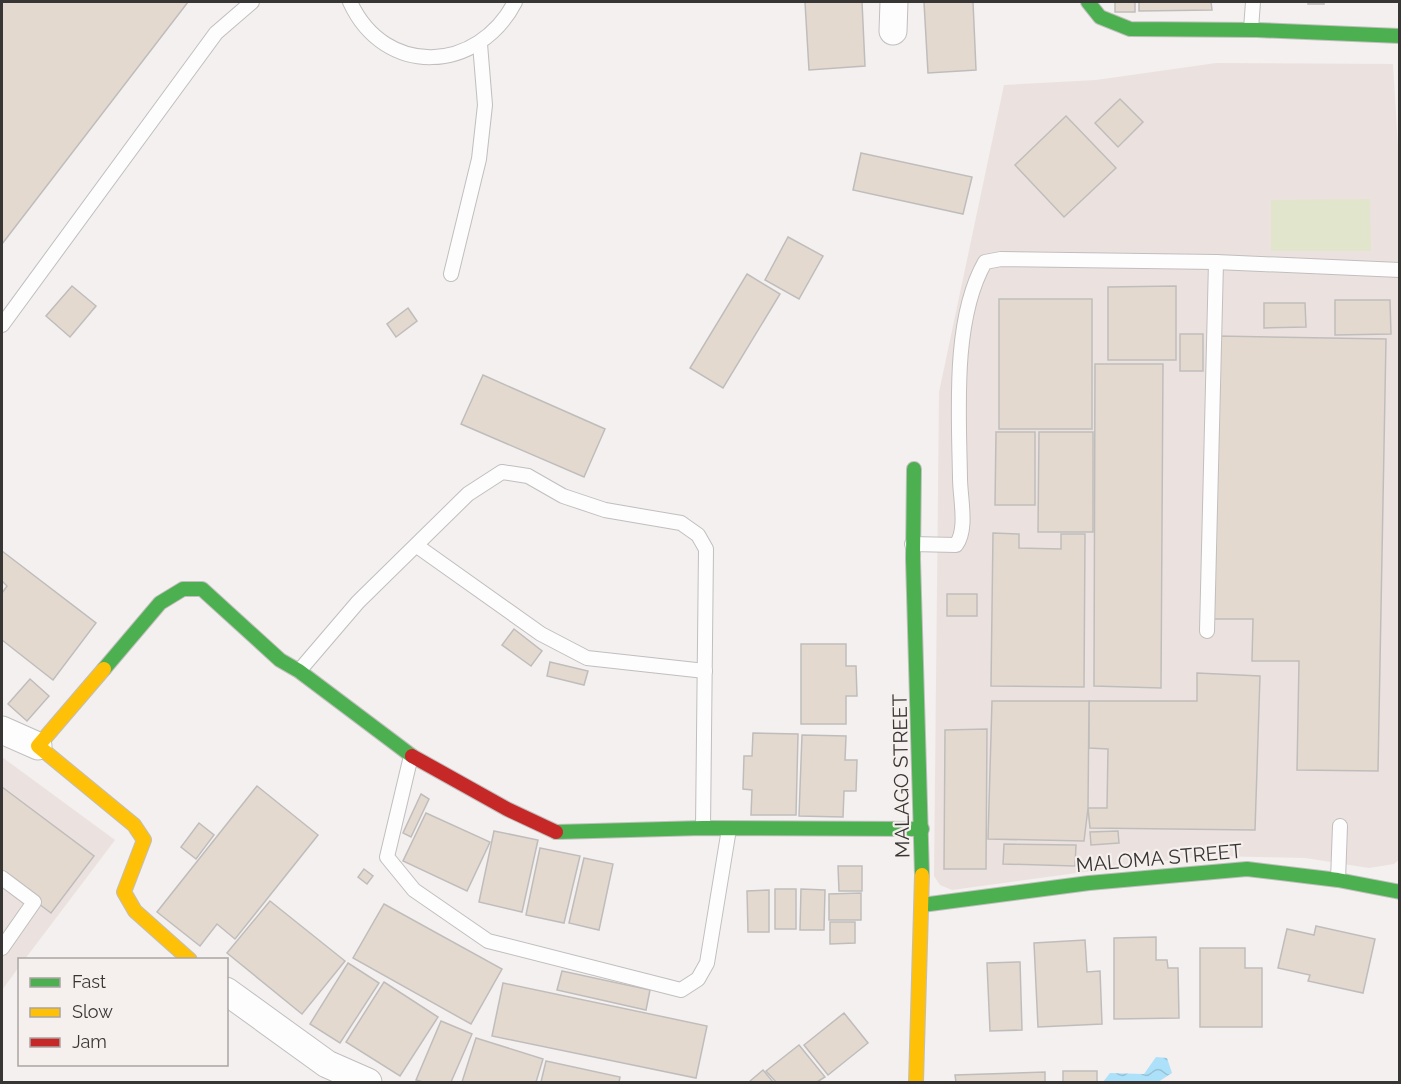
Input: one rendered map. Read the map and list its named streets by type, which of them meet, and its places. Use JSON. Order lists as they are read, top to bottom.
{
  "streets": {
    "street": ["MALAGO STREET", "MALOMA STREET"]
  },
  "crossings": [
    ["MALAGO STREET", "MALOMA STREET"]
  ],
  "legend": ["Fast", "Slow", "Jam"]
}
